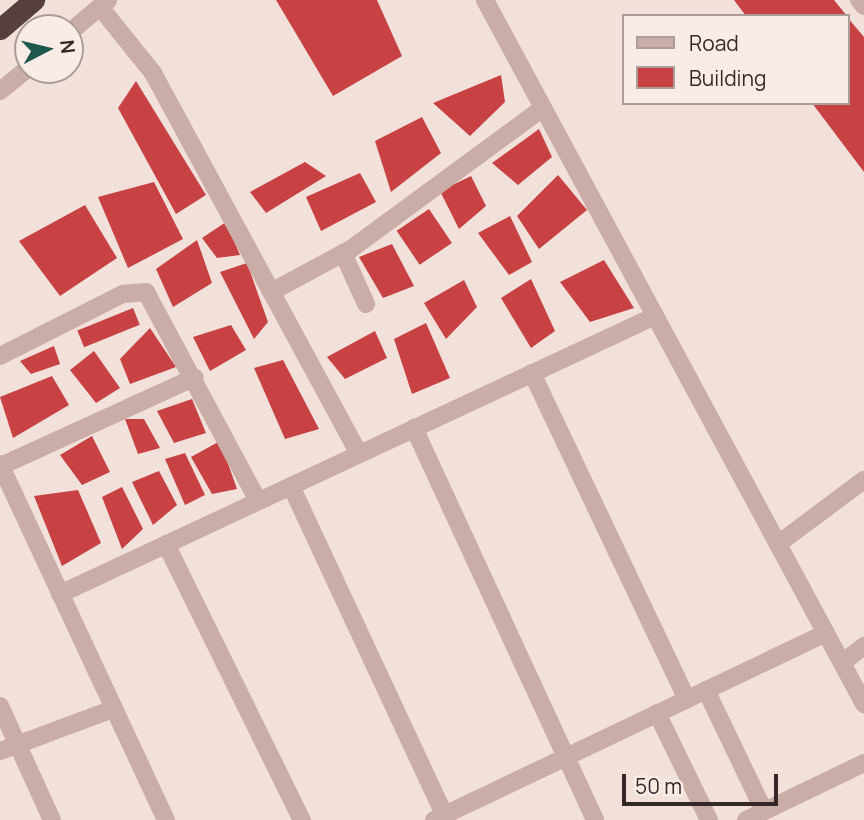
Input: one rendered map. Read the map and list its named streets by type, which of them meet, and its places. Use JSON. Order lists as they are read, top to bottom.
{
  "legend": ["Road", "Building"],
  "scale_bar": "50 m",
  "north": "right"
}
